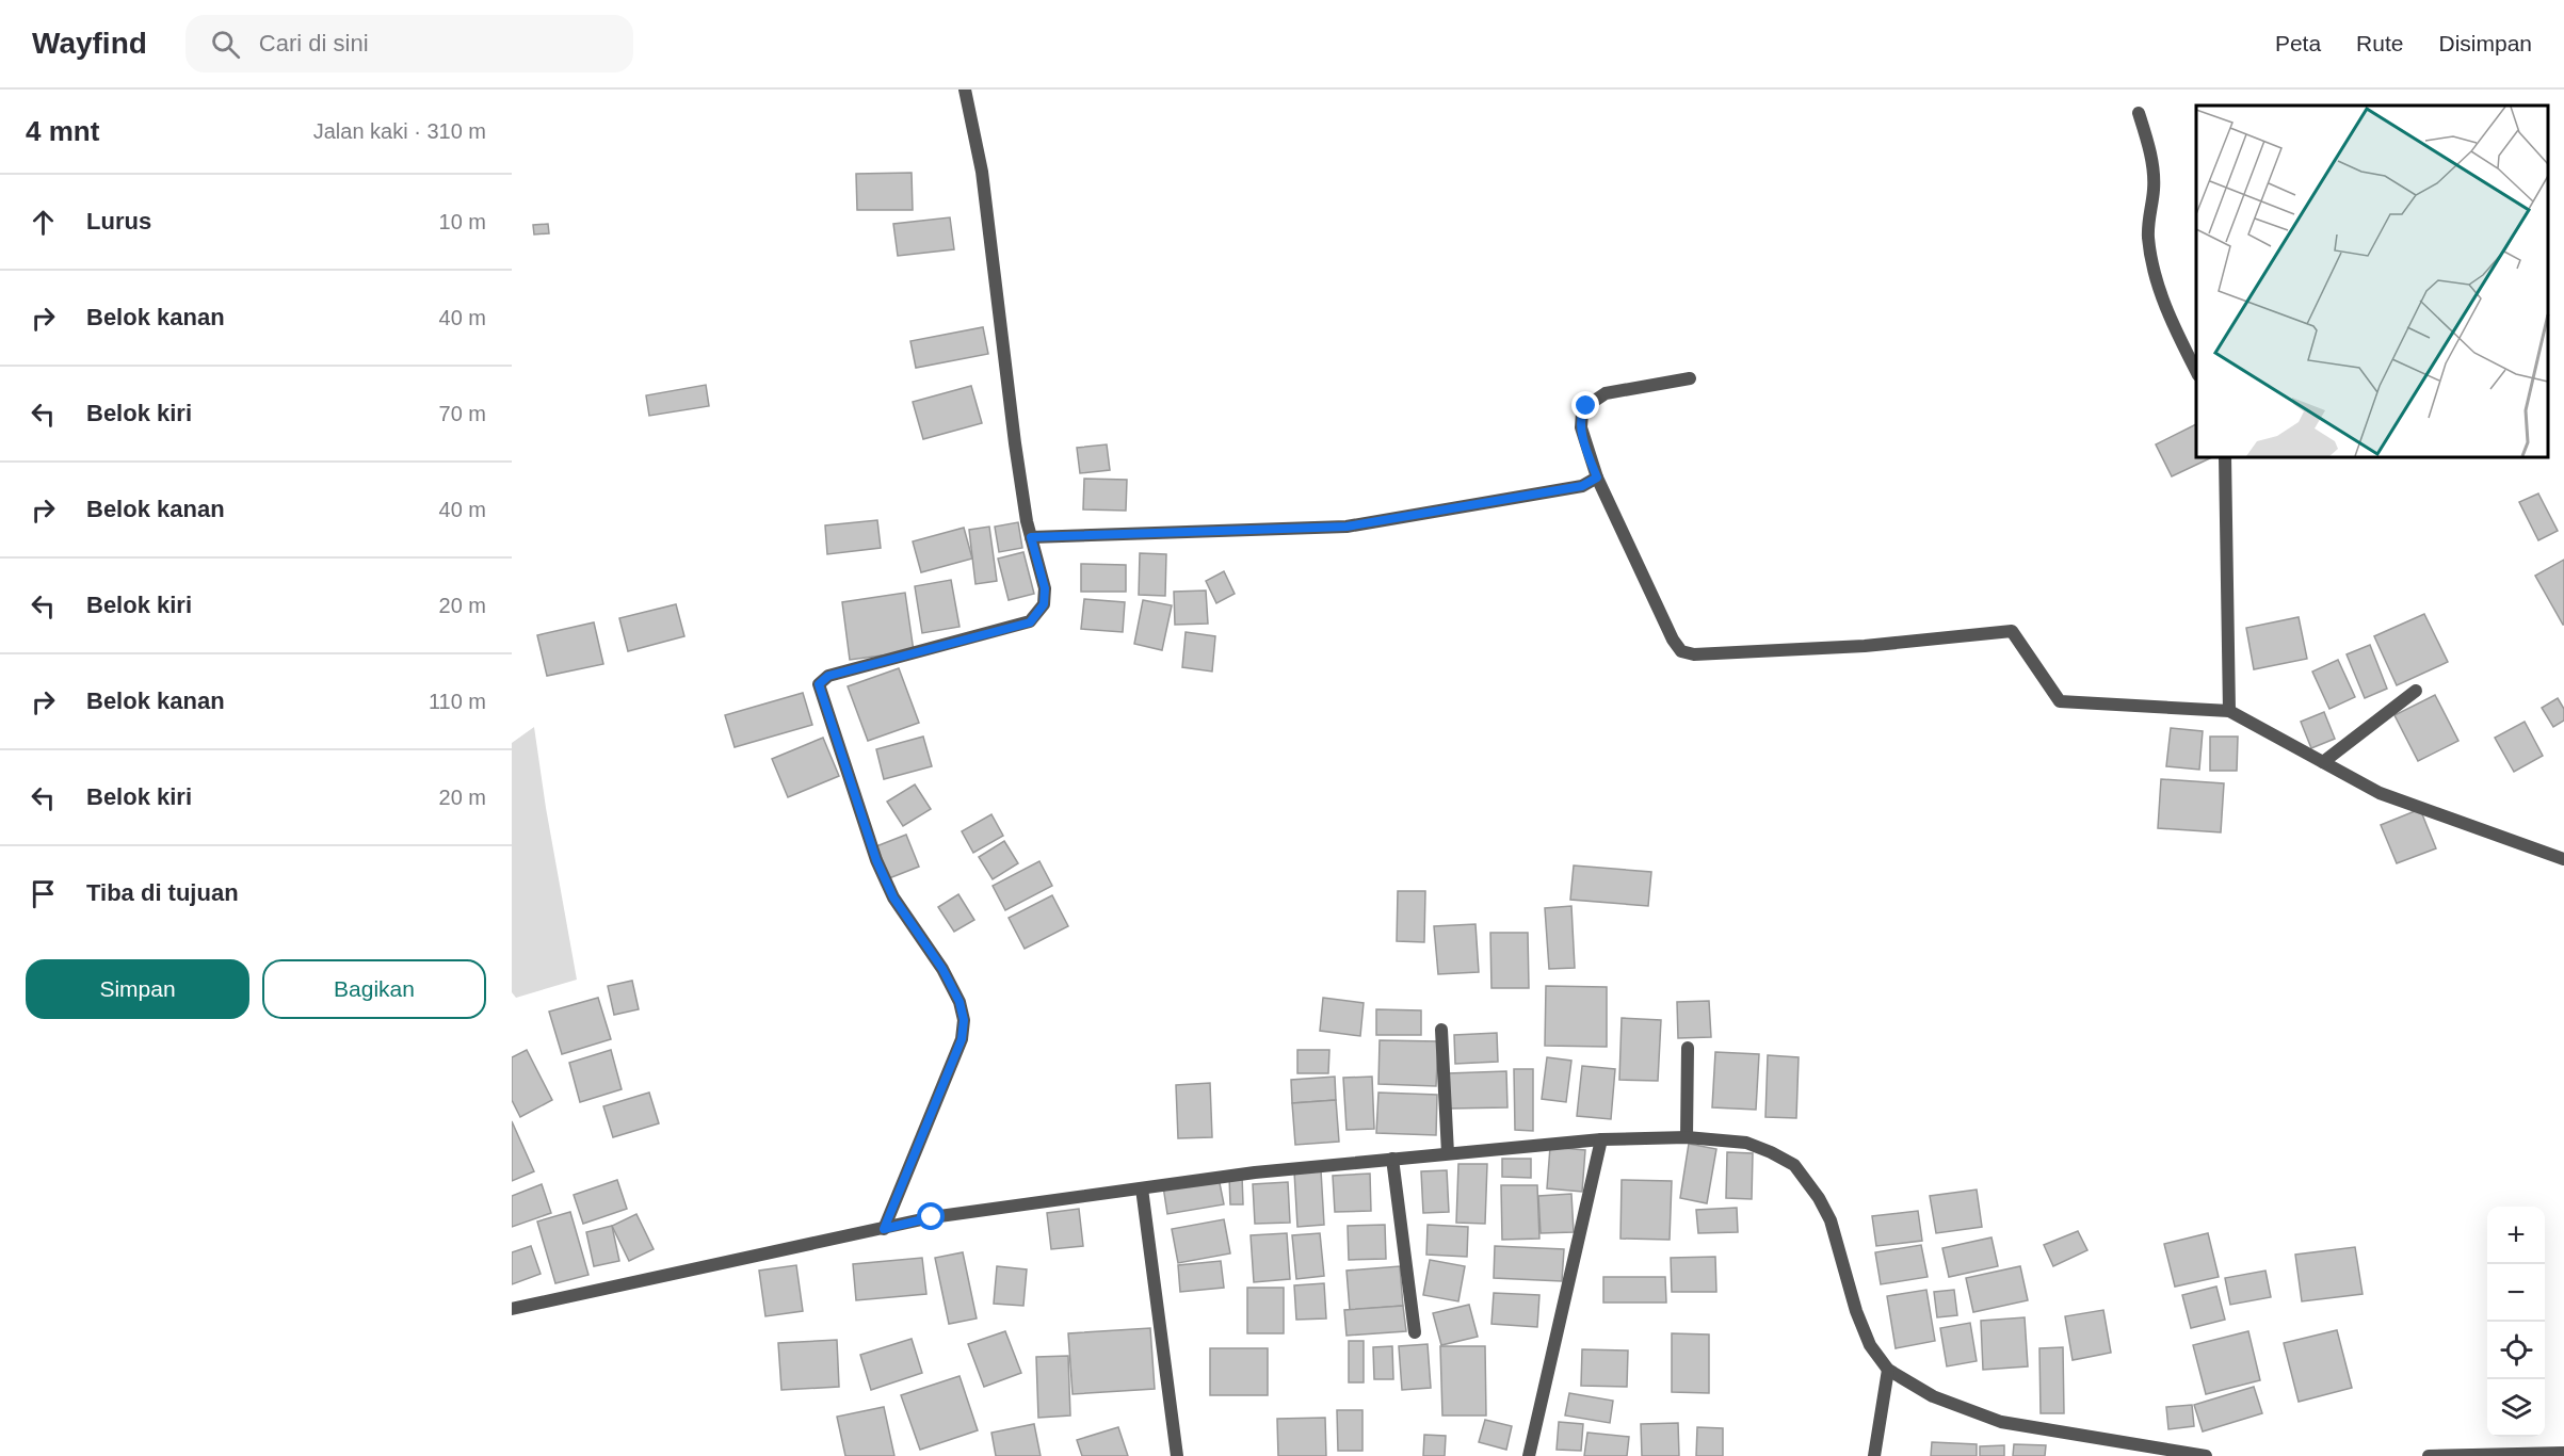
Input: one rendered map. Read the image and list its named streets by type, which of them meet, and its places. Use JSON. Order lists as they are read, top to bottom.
{
  "page": {
    "header": "Wayfind",
    "search": "Cari di sini",
    "nav": ["Peta", "Rute", "Disimpan"],
    "heading": ["4 mnt", "Jalan kaki · 310 m"],
    "list": [
      ["Lurus", "10 m"],
      ["Belok kanan", "40 m"],
      ["Belok kiri", "70 m"],
      ["Belok kanan", "40 m"],
      ["Belok kiri", "20 m"],
      ["Belok kanan", "110 m"],
      ["Belok kiri", "20 m"],
      "Tiba di tujuan"
    ],
    "buttons": ["Simpan", "Bagikan"],
    "map_buttons": ["+", "−"]
  }
}
